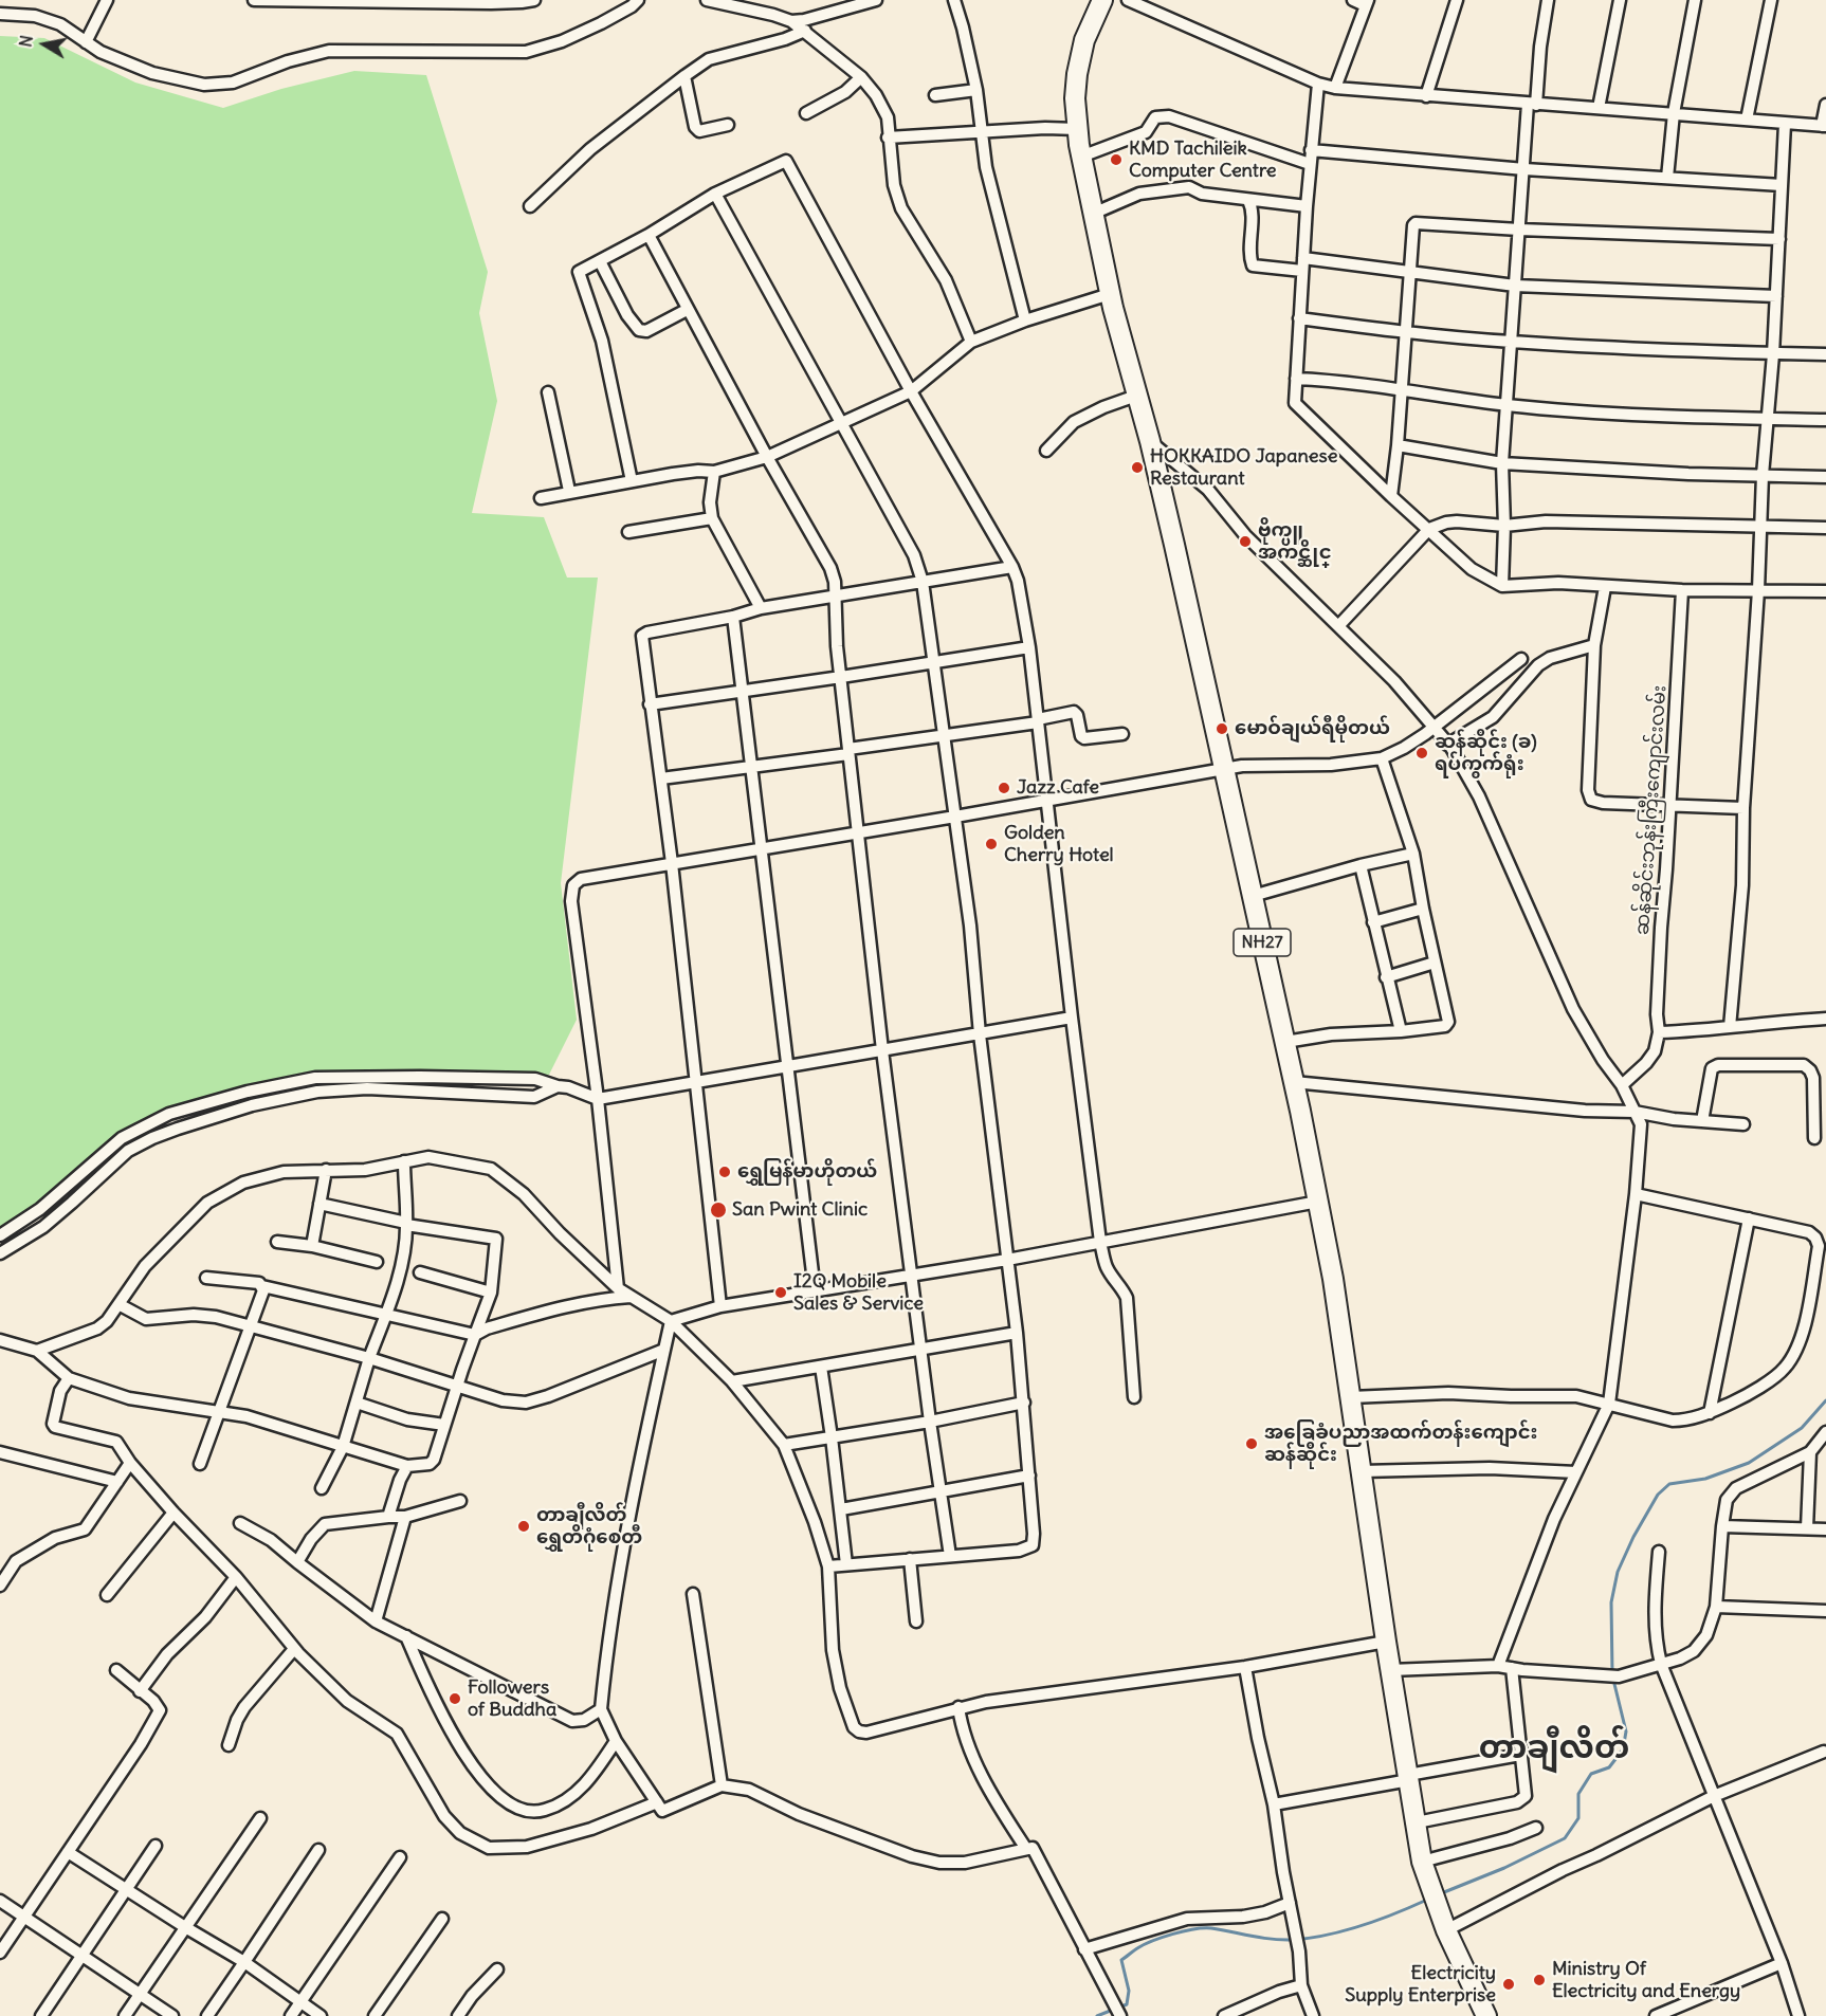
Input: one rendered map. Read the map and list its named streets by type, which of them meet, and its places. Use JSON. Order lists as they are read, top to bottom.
{
  "streets": {
    "main road": ["NH27"],
    "street": ["ဆန်ဆိုင်းဘုန်းကြီးကျောင်းလမ်း"]
  },
  "districts": ["တာချီလိတ်"],
  "places": [
    "KMD Tachileik Computer Centre",
    "HOKKAIDO Japanese Restaurant",
    "ဗိုက္ပူ အကင္ဆိုင္",
    "မောဝ်ချယ်ရီမိုတယ်",
    "ဆန်ဆိုင်း (ခ) ရပ်ကွက်ရုံး",
    "Jazz Cafe",
    "Golden Cherry Hotel",
    "ရွှေမြန်မာဟိုတယ်",
    "San Pwint Clinic",
    "I2Q Mobile Sales & Service",
    "အခြေခံပညာအထက်တန်းကျောင်း ဆန်ဆိုင်း",
    "တာချီလိတ် ရွှေတိဂုံစေတီ",
    "Followers of Buddha",
    "Ministry Of Electricity and Energy",
    "Electricity Supply Enterprise"
  ],
  "north": "left"
}
